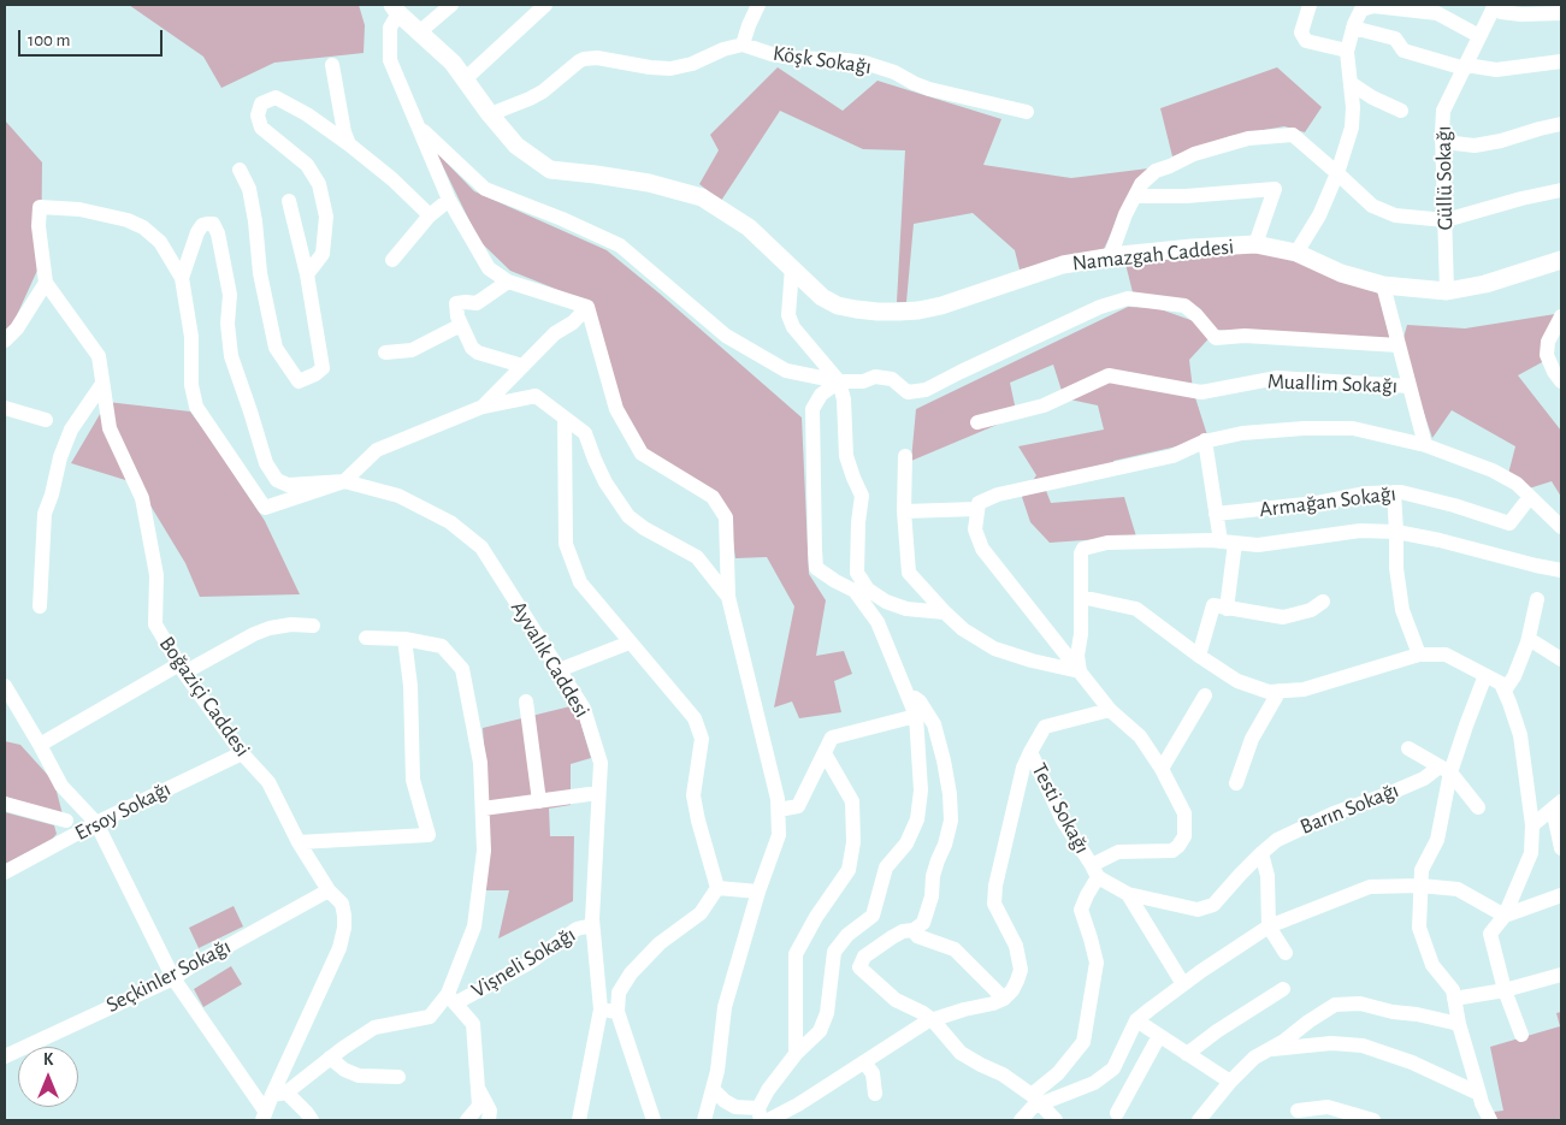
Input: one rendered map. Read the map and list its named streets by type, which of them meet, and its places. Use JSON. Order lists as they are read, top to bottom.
{
  "streets": {
    "main road": ["Namazgah Caddesi"],
    "street": [
      "Köşk Sokağı",
      "Güllü Sokağı",
      "Muallim Sokağı",
      "Armağan Sokağı",
      "Ayvalık Caddesi",
      "Boğaziçi Caddesi",
      "Testi Sokağı",
      "Barın Sokağı",
      "Ersoy Sokağı",
      "Vişneli Sokağı",
      "Seçkinler Sokağı"
    ]
  },
  "crossings": [
    ["Güllü Sokağı", "Namazgah Caddesi"],
    ["Ayvalık Caddesi", "Vişneli Sokağı"],
    ["Boğaziçi Caddesi", "Ersoy Sokağı"],
    ["Boğaziçi Caddesi", "Seçkinler Sokağı"],
    ["Testi Sokağı", "Barın Sokağı"]
  ],
  "scale_bar": "100 m",
  "north": "top"
}
